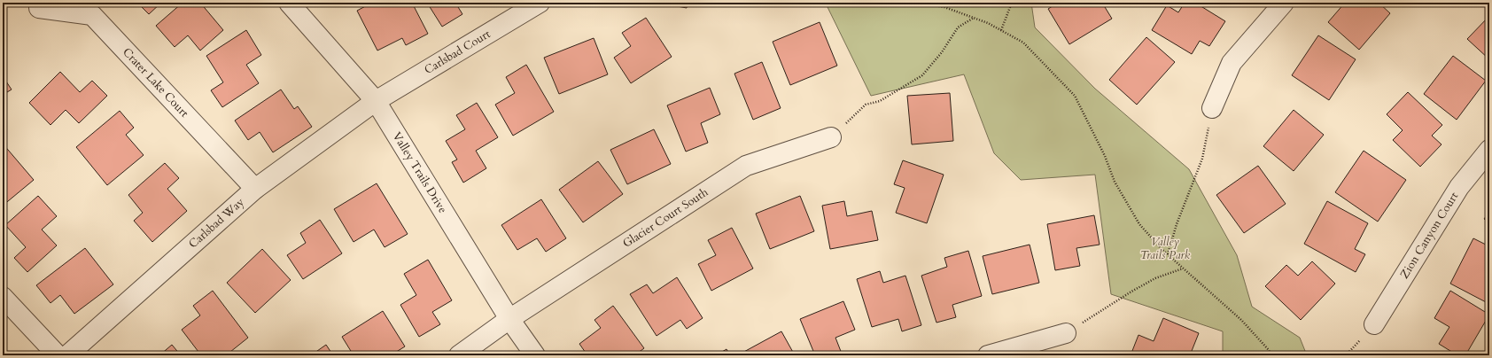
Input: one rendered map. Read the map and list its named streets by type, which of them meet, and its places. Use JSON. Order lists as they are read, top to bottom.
{
  "streets": {
    "street": [
      "Carlsbad Court",
      "Crater Lake Court",
      "Valley Trails Drive",
      "Glacier Court South",
      "Carlsbad Way",
      "Zion Canyon Court"
    ]
  },
  "crossings": [
    ["Carlsbad Court", "Valley Trails Drive"],
    ["Carlsbad Court", "Carlsbad Way"],
    ["Crater Lake Court", "Carlsbad Way"],
    ["Valley Trails Drive", "Glacier Court South"],
    ["Valley Trails Drive", "Carlsbad Way"]
  ],
  "parks": ["Valley Trails Park"]
}
